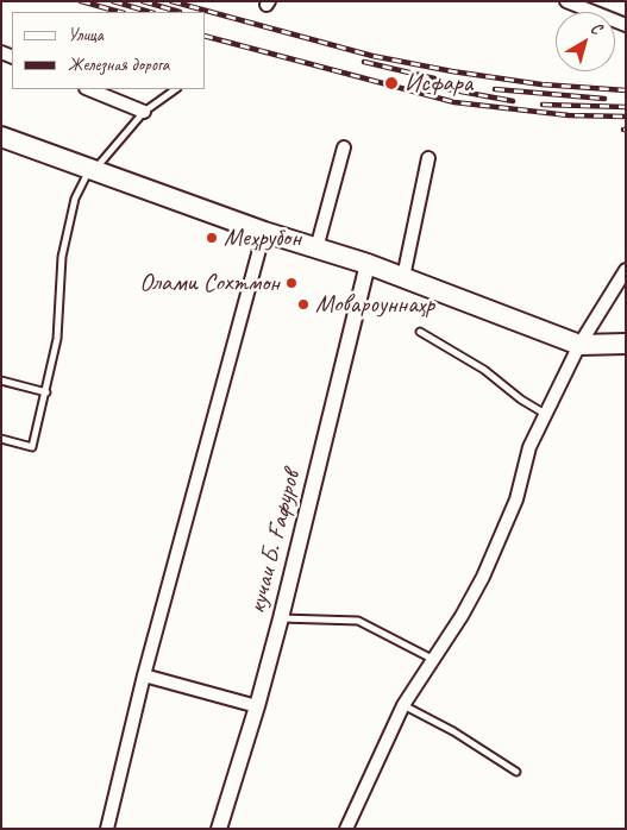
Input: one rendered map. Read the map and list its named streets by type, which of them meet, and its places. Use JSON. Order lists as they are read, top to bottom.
{
  "streets": {
    "street": ["кучаи Б. Ғафуров"]
  },
  "places": [
    "Исфара",
    "Меҳрубон",
    "Олами Сохтмон",
    "Мовароуннаҳр"
  ],
  "legend": ["Улица", "Железная дорога"],
  "north": "top right"
}
